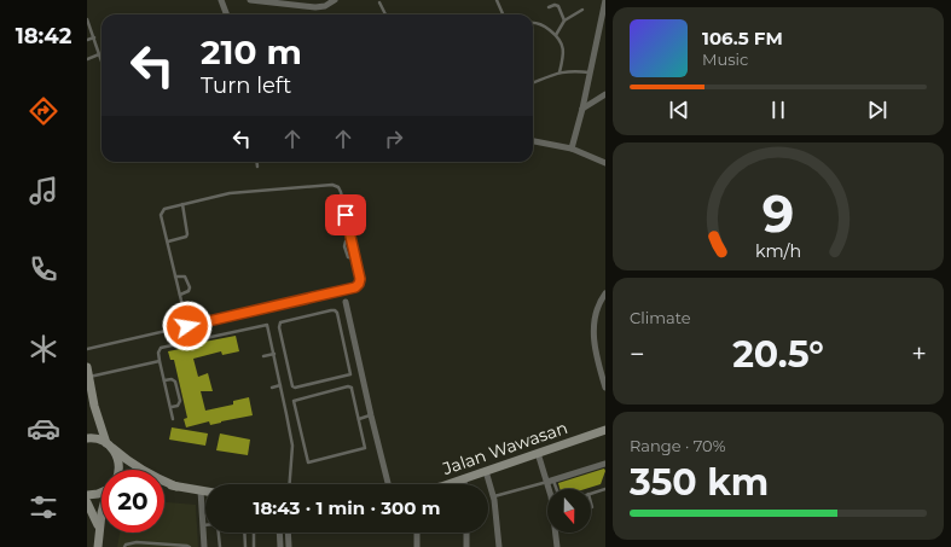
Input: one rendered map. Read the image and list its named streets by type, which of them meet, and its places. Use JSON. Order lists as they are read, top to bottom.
{
  "streets": {
    "street": ["Jalan Wawasan"]
  },
  "north": "bottom",
  "page": {
    "tabs": "18:42",
    "turn": ["210 m", "Turn left"],
    "song": ["106.5 FM", "Music"],
    "tile": [
      "Climate",
      ["Range · 70%", "350 km"]
    ],
    "heat": ["−", "20.5°", "+"],
    "limit": "20",
    "trip": "18:43 · 1 min · 300 m",
    "gauge": ["9", "km/h"]
  }
}
